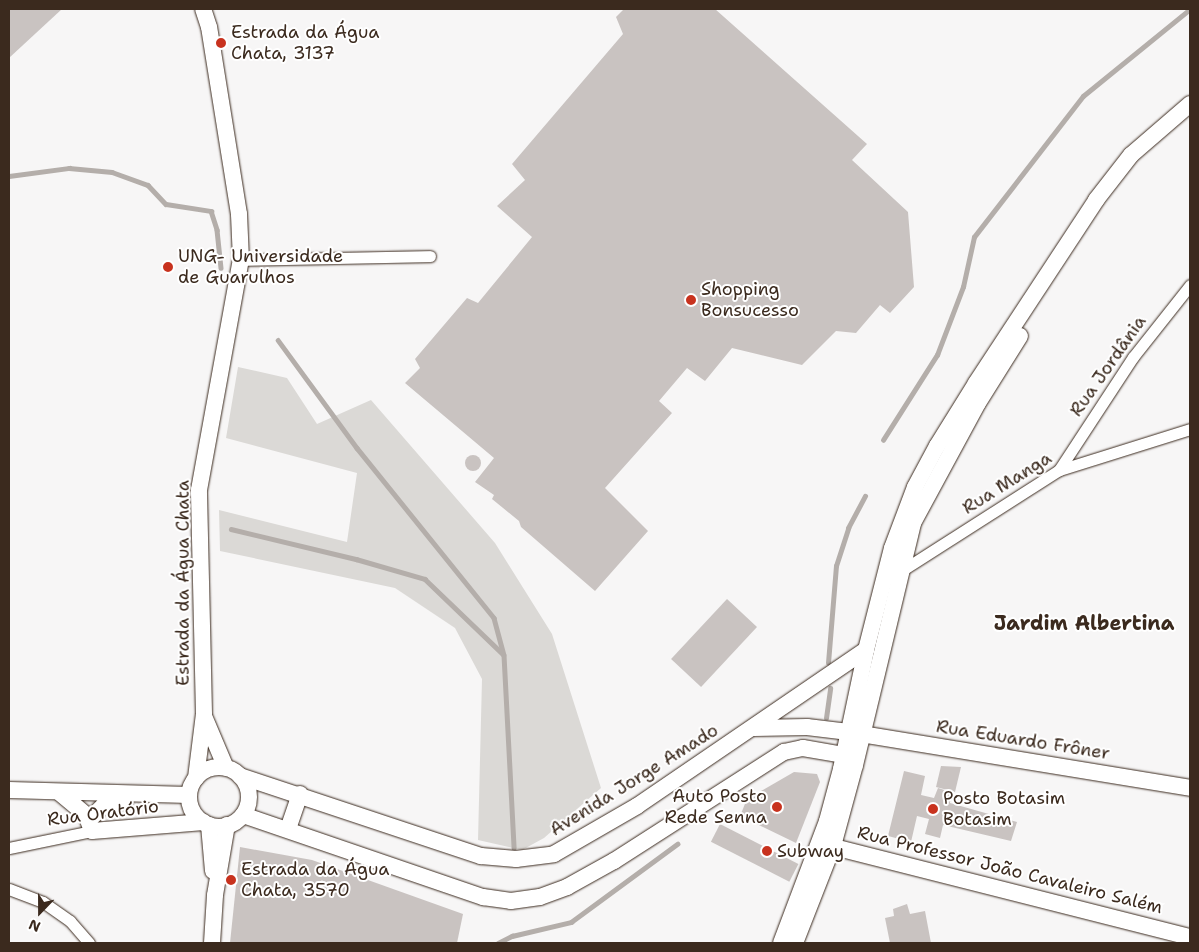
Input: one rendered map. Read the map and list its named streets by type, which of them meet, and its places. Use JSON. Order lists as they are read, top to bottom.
{
  "streets": {
    "street": [
      "Rua Jordânia",
      "Rua Manga",
      "Estrada da Água Chata",
      "Rua Eduardo Frôner",
      "Avenida Jorge Amado",
      "Rua Oratório",
      "Rua Professor João Cavaleiro Salém"
    ]
  },
  "crossings": [
    ["Rua Jordânia", "Rua Manga"],
    ["Estrada da Água Chata", "Avenida Jorge Amado"],
    ["Estrada da Água Chata", "Rua Oratório"],
    ["Avenida Jorge Amado", "Rua Oratório"]
  ],
  "districts": ["Jardim Albertina"],
  "places": [
    "Estrada da Água Chata, 3137",
    "UNG- Universidade de Guarulhos",
    "Shopping Bonsucesso",
    "Auto Posto Rede Senna",
    "Posto Botasim Botasim",
    "Subway",
    "Estrada da Água Chata, 3570"
  ],
  "north": "bottom"
}
